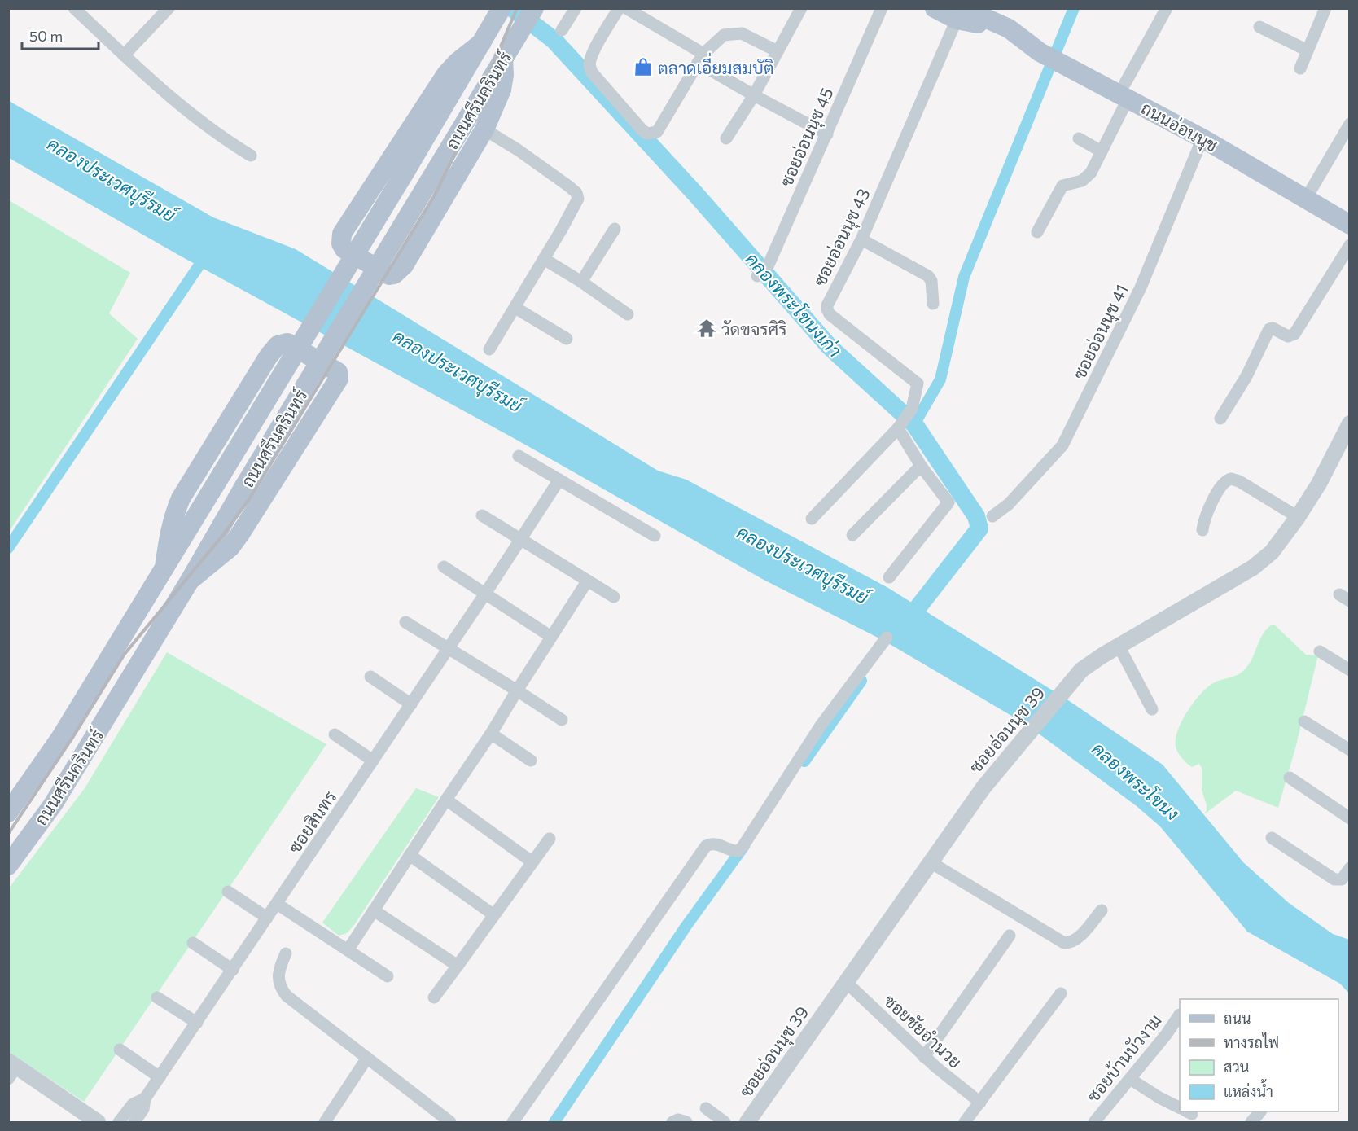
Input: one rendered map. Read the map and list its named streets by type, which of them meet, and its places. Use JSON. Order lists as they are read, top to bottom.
{
  "streets": {
    "main road": ["ถนนศรีนครินทร์", "ถนนอ่อนนุช"],
    "street": [
      "ซอยอ่อนนุช 45",
      "ซอยอ่อนนุช 43",
      "ซอยอ่อนนุช 41",
      "ซอยอ่อนนุช 39",
      "ซอยสินทร",
      "ซอยชัยอำนวย",
      "ซอยบ้านบัวงาม"
    ]
  },
  "crossings": [
    ["ถนนอ่อนนุช", "ซอยอ่อนนุช 43"],
    ["ถนนอ่อนนุช", "ซอยอ่อนนุช 41"],
    ["ซอยอ่อนนุช 39", "ซอยชัยอำนวย"]
  ],
  "water": ["คลองประเวศบุรีรมย์", "คลองพระโขนงเก่า", "คลองพระโขนง"],
  "places": {
    "shop": ["ตลาดเอี่ยมสมบัติ"],
    "temple": ["วัดขจรศิริ"]
  },
  "legend": [
    "ถนน",
    "ทางรถไฟ",
    "สวน",
    "แหล่งน้ำ"
  ],
  "scale_bar": "50 m"
}
